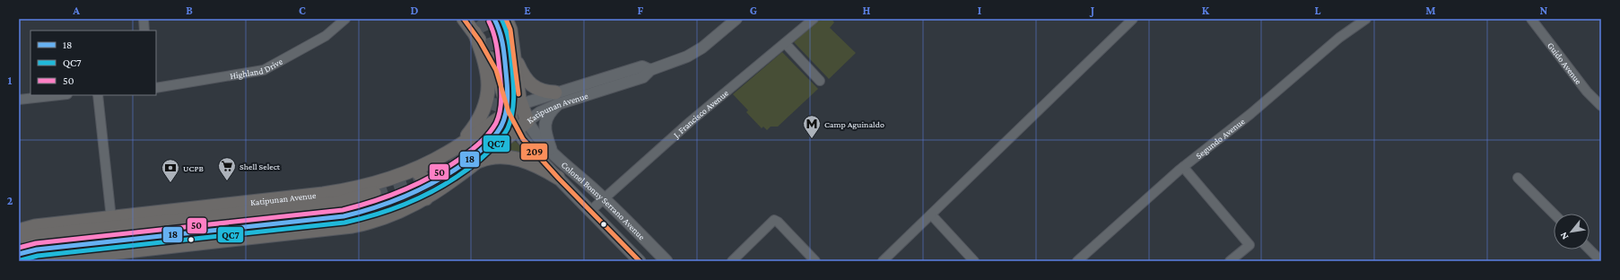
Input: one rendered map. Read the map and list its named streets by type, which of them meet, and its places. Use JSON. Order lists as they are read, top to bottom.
{
  "streets": {
    "main road": ["Katipunan Avenue", "Colonel Bonny Serrano Avenue"],
    "street": [
      "Guido Avenue",
      "Highland Drive",
      "J. Francisco Avenue",
      "Segundo Avenue"
    ]
  },
  "crossings": [
    ["Katipunan Avenue", "Colonel Bonny Serrano Avenue"],
    ["J. Francisco Avenue", "Colonel Bonny Serrano Avenue"]
  ],
  "places": {
    "metro station": ["Camp Aguinaldo"],
    "supermarket": ["Shell Select"],
    "bank": ["UCPB"]
  },
  "lines": [
    "transit line 18",
    "transit line QC7",
    "transit line 209",
    "transit line 50"
  ],
  "legend": ["18", "QC7", "50"],
  "north": "bottom left",
  "grid": {
    "columns": [
      "A",
      "B",
      "C",
      "D",
      "E",
      "F",
      "G",
      "H",
      "I",
      "J",
      "K",
      "L",
      "M",
      "N"
    ],
    "rows": ["1", "2"]
  }
}
